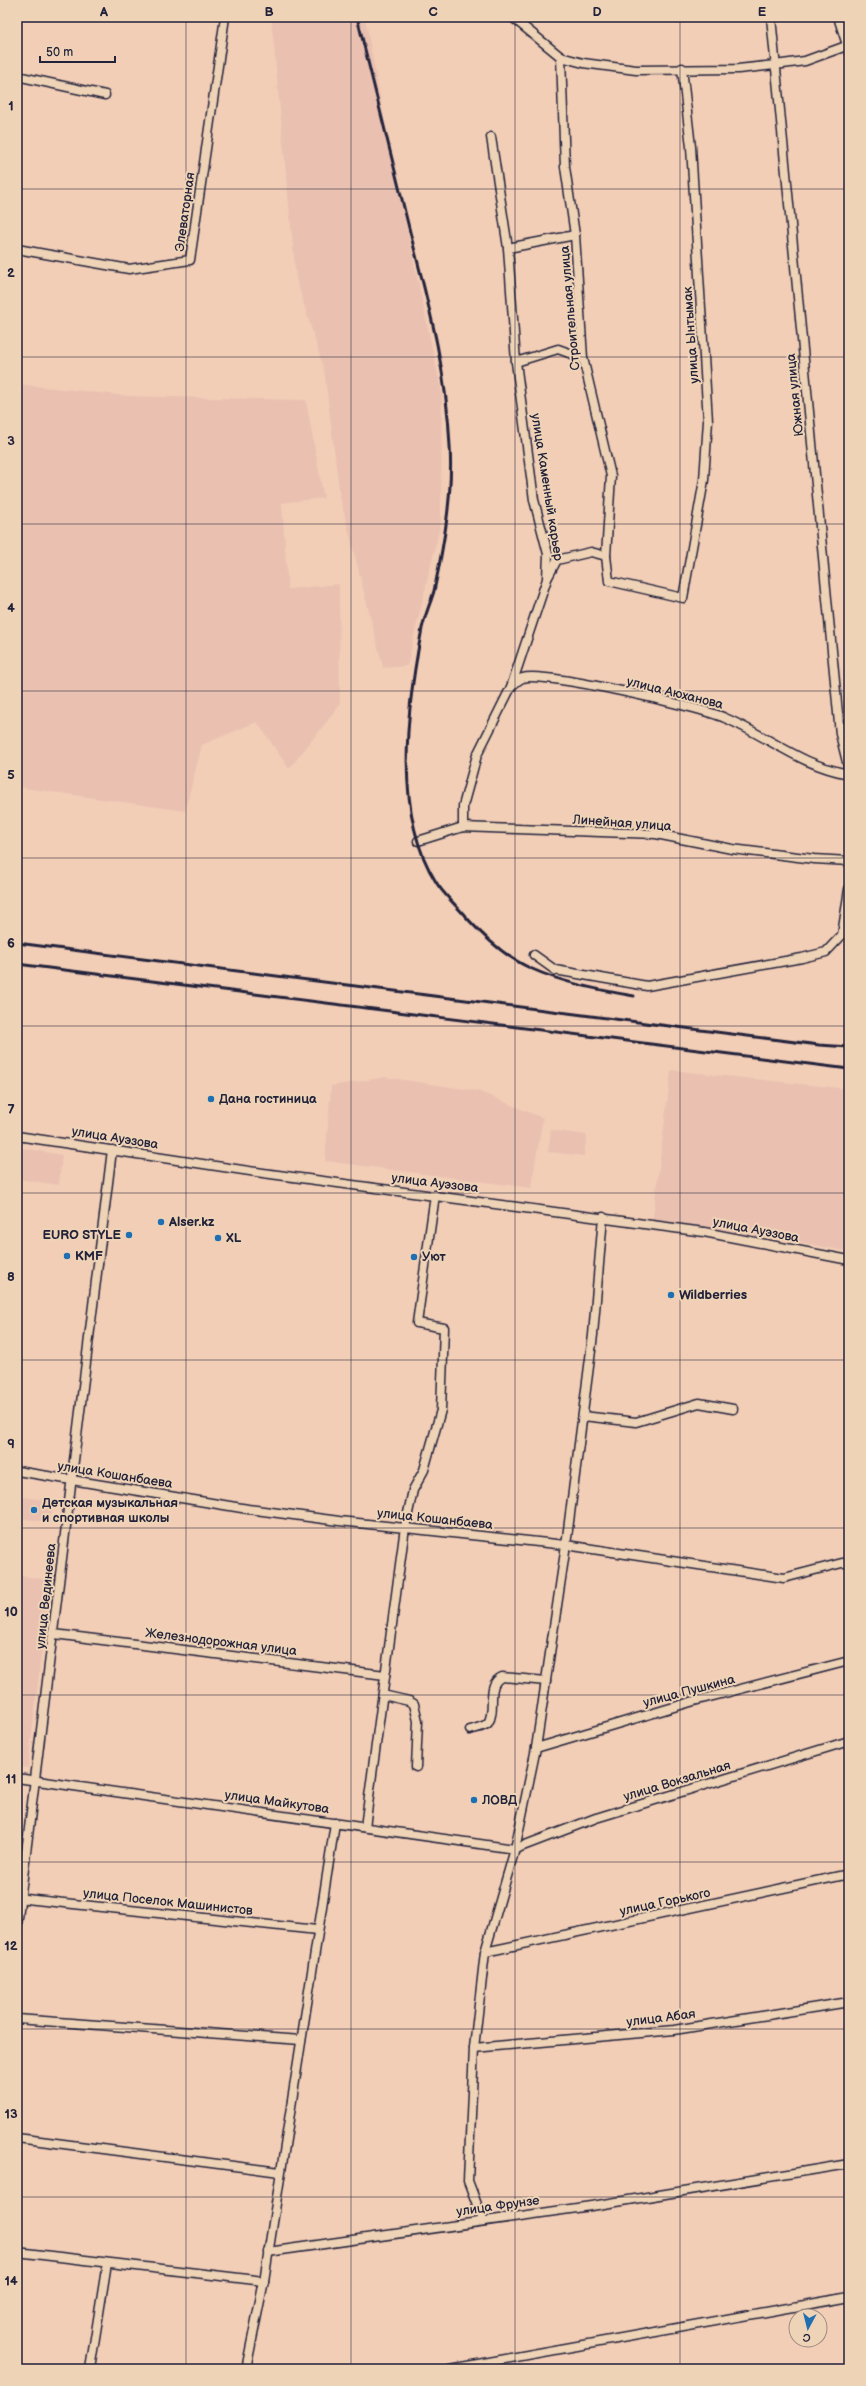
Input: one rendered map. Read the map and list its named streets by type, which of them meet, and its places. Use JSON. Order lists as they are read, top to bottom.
{
  "streets": {
    "street": [
      "Элеваторная",
      "Строительная улица",
      "улица Ынтымак",
      "Южная улица",
      "улица Каменный карьер",
      "улица Аюханова",
      "Линейная улица",
      "улица Ауэзова",
      "улица Кошанбаева",
      "улица Вединеева",
      "Железнодорожная улица",
      "улица Пушкина",
      "улица Вокзальная",
      "улица Майкутова",
      "улица Поселок Машинистов",
      "улица Горького",
      "улица Абая",
      "улица Фрунзе"
    ]
  },
  "crossings": [
    ["Строительная улица", "улица Ынтымак"],
    ["улица Каменный карьер", "улица Аюханова"],
    ["улица Каменный карьер", "Линейная улица"],
    ["улица Ауэзова", "улица Вединеева"],
    ["улица Кошанбаева", "улица Вединеева"],
    ["улица Вединеева", "Железнодорожная улица"],
    ["улица Вединеева", "улица Майкутова"],
    ["улица Вединеева", "улица Поселок Машинистов"],
    ["улица Вокзальная", "улица Майкутова"]
  ],
  "places": [
    "Дана гостиница",
    "Alser.kz",
    "EURO STYLE",
    "XL",
    "KMF",
    "Уют",
    "Wildberries",
    "Детская музыкальная и спортивная школы",
    "ЛОВД"
  ],
  "scale_bar": "50 m",
  "north": "bottom",
  "grid": {
    "columns": [
      "A",
      "B",
      "C",
      "D",
      "E"
    ],
    "rows": [
      "1",
      "2",
      "3",
      "4",
      "5",
      "6",
      "7",
      "8",
      "9",
      "10",
      "11",
      "12",
      "13",
      "14"
    ]
  }
}
